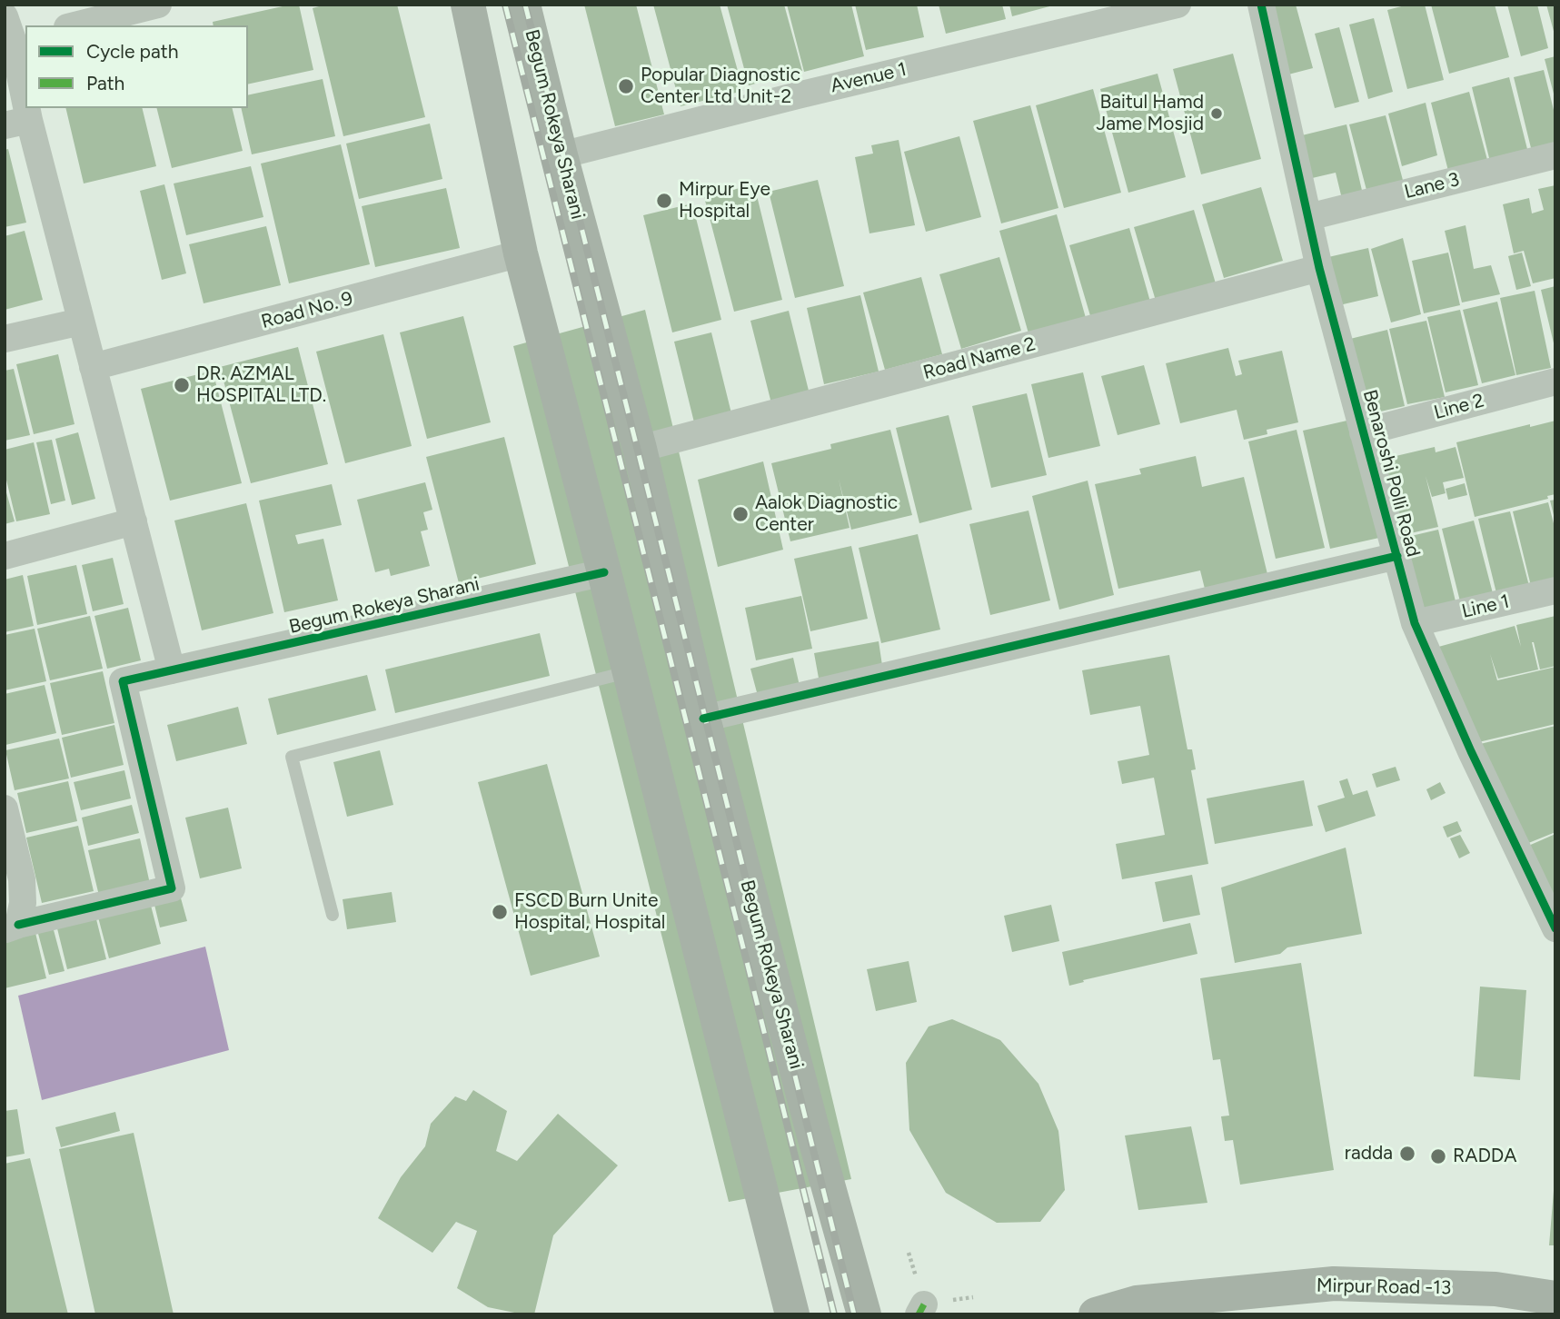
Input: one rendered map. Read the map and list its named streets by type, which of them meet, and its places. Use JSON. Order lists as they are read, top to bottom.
{
  "streets": {
    "main road": ["Begum Rokeya Sharani", "Mirpur Road -13"],
    "street": [
      "Avenue 1",
      "Lane 3",
      "Road No. 9",
      "Road Name 2",
      "Line 2",
      "Benaroshi Polli Road",
      "Line 1"
    ]
  },
  "crossings": [
    ["Avenue 1", "Begum Rokeya Sharani"],
    ["Begum Rokeya Sharani", "Road Name 2"],
    ["Lane 3", "Benaroshi Polli Road"],
    ["Road Name 2", "Benaroshi Polli Road"],
    ["Line 2", "Benaroshi Polli Road"],
    ["Benaroshi Polli Road", "Line 1"]
  ],
  "places": [
    "Popular Diagnostic Center Ltd Unit-2",
    "Baitul Hamd Jame Mosjid",
    "Mirpur Eye Hospital",
    "DR. AZMAL HOSPITAL LTD.",
    "Aalok Diagnostic Center",
    "FSCD Burn Unite Hospital, Hospital",
    "radda",
    "RADDA"
  ],
  "legend": ["Cycle path", "Path"]
}
